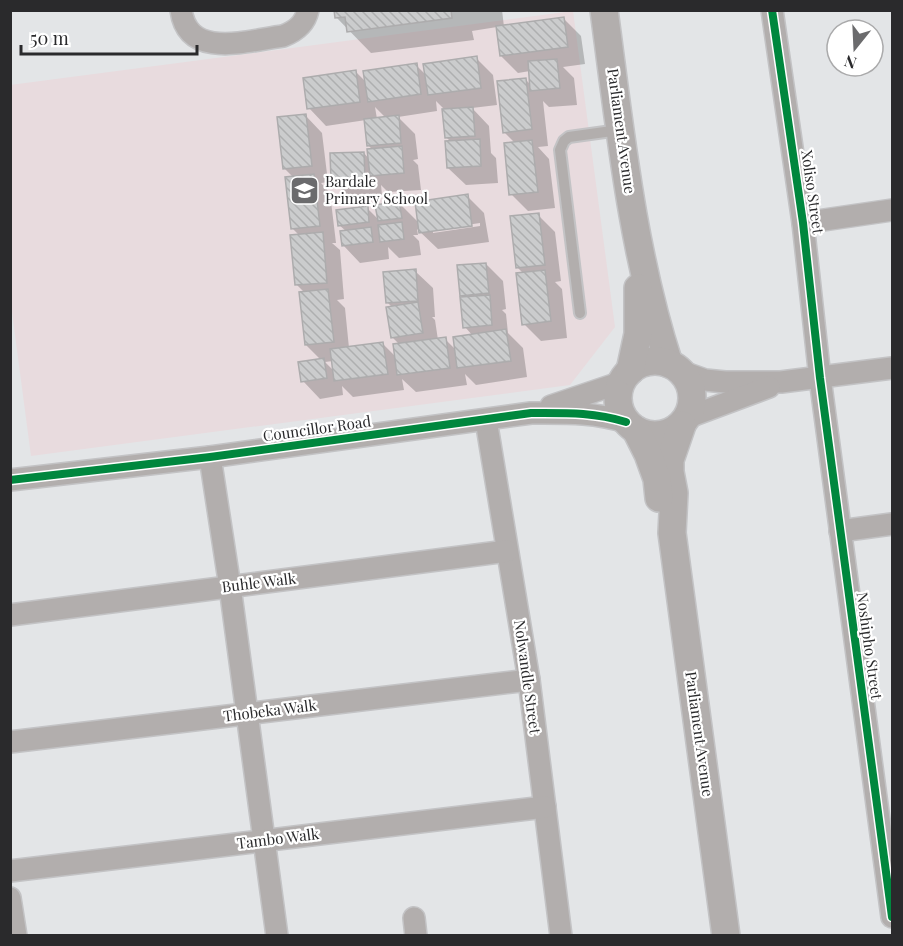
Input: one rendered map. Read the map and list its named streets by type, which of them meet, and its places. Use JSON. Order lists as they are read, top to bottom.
{
  "streets": {
    "street": [
      "Parliament Avenue",
      "Xoliso Street",
      "Councillor Road",
      "Buhle Walk",
      "Noshipho Street",
      "Nolwandle Street",
      "Thobeka Walk",
      "Tambo Walk"
    ]
  },
  "crossings": [
    ["Parliament Avenue", "Councillor Road"],
    ["Xoliso Street", "Noshipho Street"],
    ["Councillor Road", "Nolwandle Street"],
    ["Buhle Walk", "Nolwandle Street"],
    ["Nolwandle Street", "Thobeka Walk"],
    ["Nolwandle Street", "Tambo Walk"]
  ],
  "places": {
    "school or university": ["Bardale Primary School"]
  },
  "scale_bar": "50 m",
  "north": "bottom"
}
